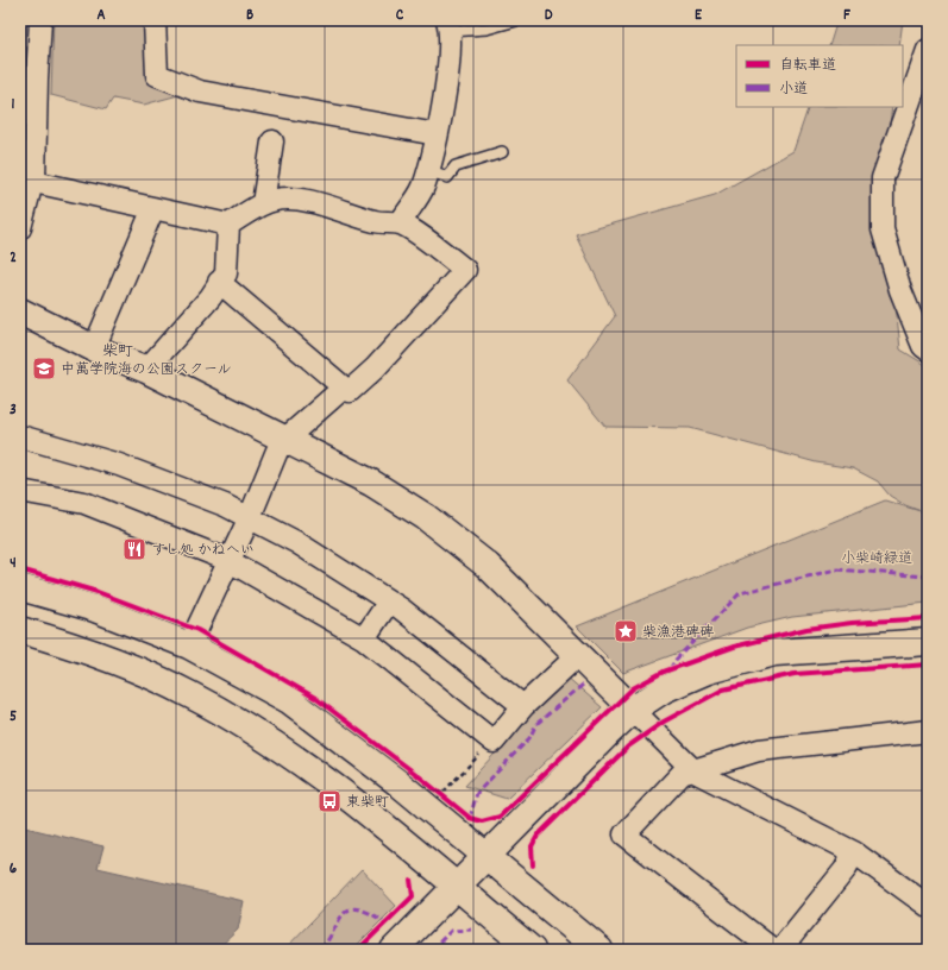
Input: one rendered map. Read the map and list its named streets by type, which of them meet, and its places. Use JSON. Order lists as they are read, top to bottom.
{
  "districts": ["柴町"],
  "parks": ["小柴崎緑道"],
  "places": {
    "school or university": ["中萬学院海の公園スクール"],
    "restaurant": ["すし処 かねへい"],
    "place": ["柴漁港碑碑"],
    "bus stop": ["東柴町"]
  },
  "legend": ["自転車道", "小道"],
  "grid": {
    "columns": [
      "A",
      "B",
      "C",
      "D",
      "E",
      "F"
    ],
    "rows": [
      "1",
      "2",
      "3",
      "4",
      "5",
      "6"
    ]
  }
}
